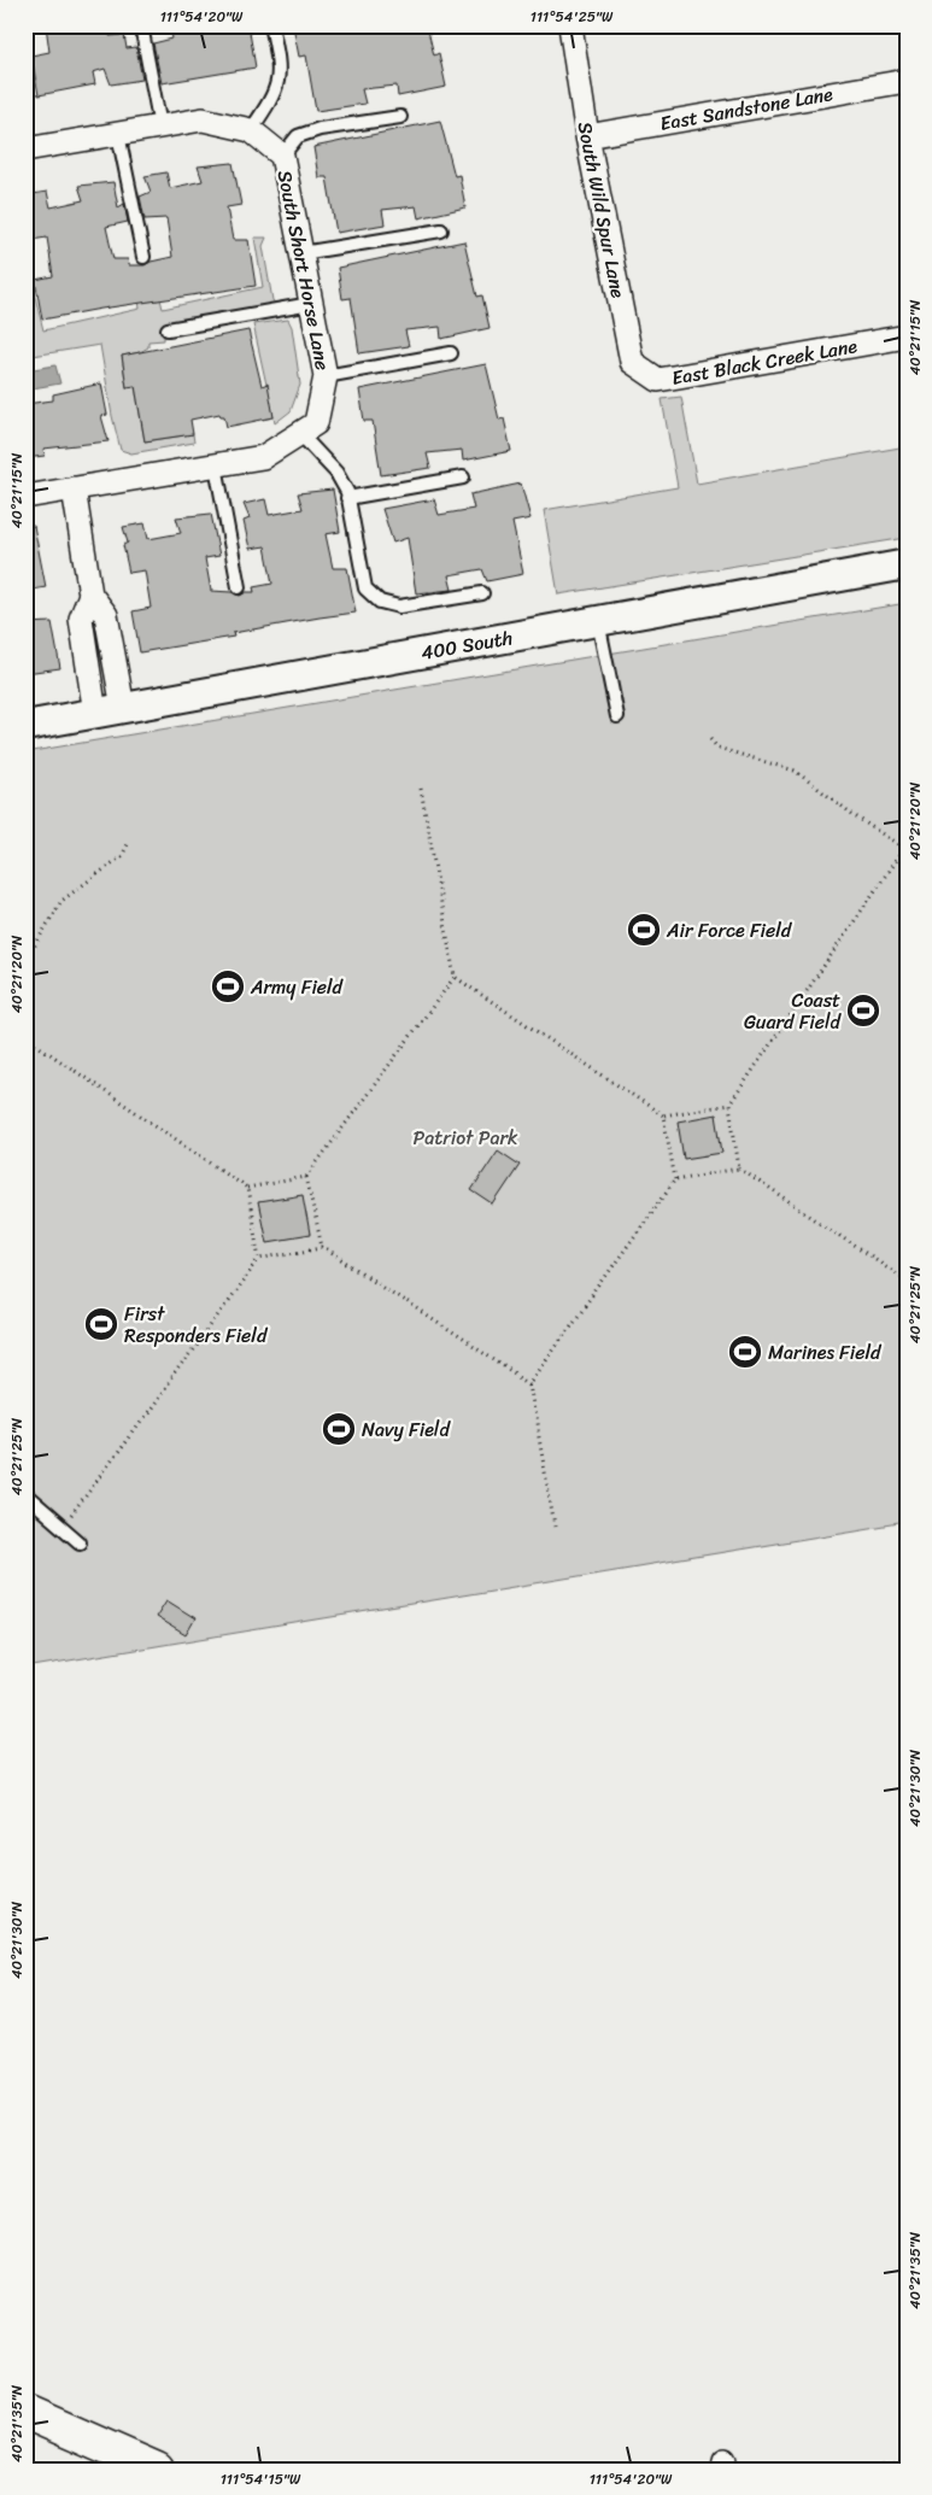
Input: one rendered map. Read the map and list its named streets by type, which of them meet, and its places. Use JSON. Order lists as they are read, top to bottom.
{
  "streets": {
    "street": [
      "East Sandstone Lane",
      "South Wild Spur Lane",
      "South Short Horse Lane",
      "East Black Creek Lane",
      "400 South"
    ]
  },
  "crossings": [
    ["East Sandstone Lane", "South Wild Spur Lane"],
    ["South Wild Spur Lane", "East Black Creek Lane"]
  ],
  "parks": ["Patriot Park"],
  "places": {
    "sports": [
      "Air Force Field",
      "Army Field",
      "Coast Guard Field",
      "First Responders Field",
      "Marines Field",
      "Navy Field"
    ]
  },
  "coordinates": [
    "111°54'20\"W",
    "111°54'25\"W",
    "40°21'15\"N",
    "40°21'20\"N",
    "40°21'25\"N",
    "40°21'30\"N",
    "40°21'35\"N",
    "111°54'15\"W"
  ]
}
